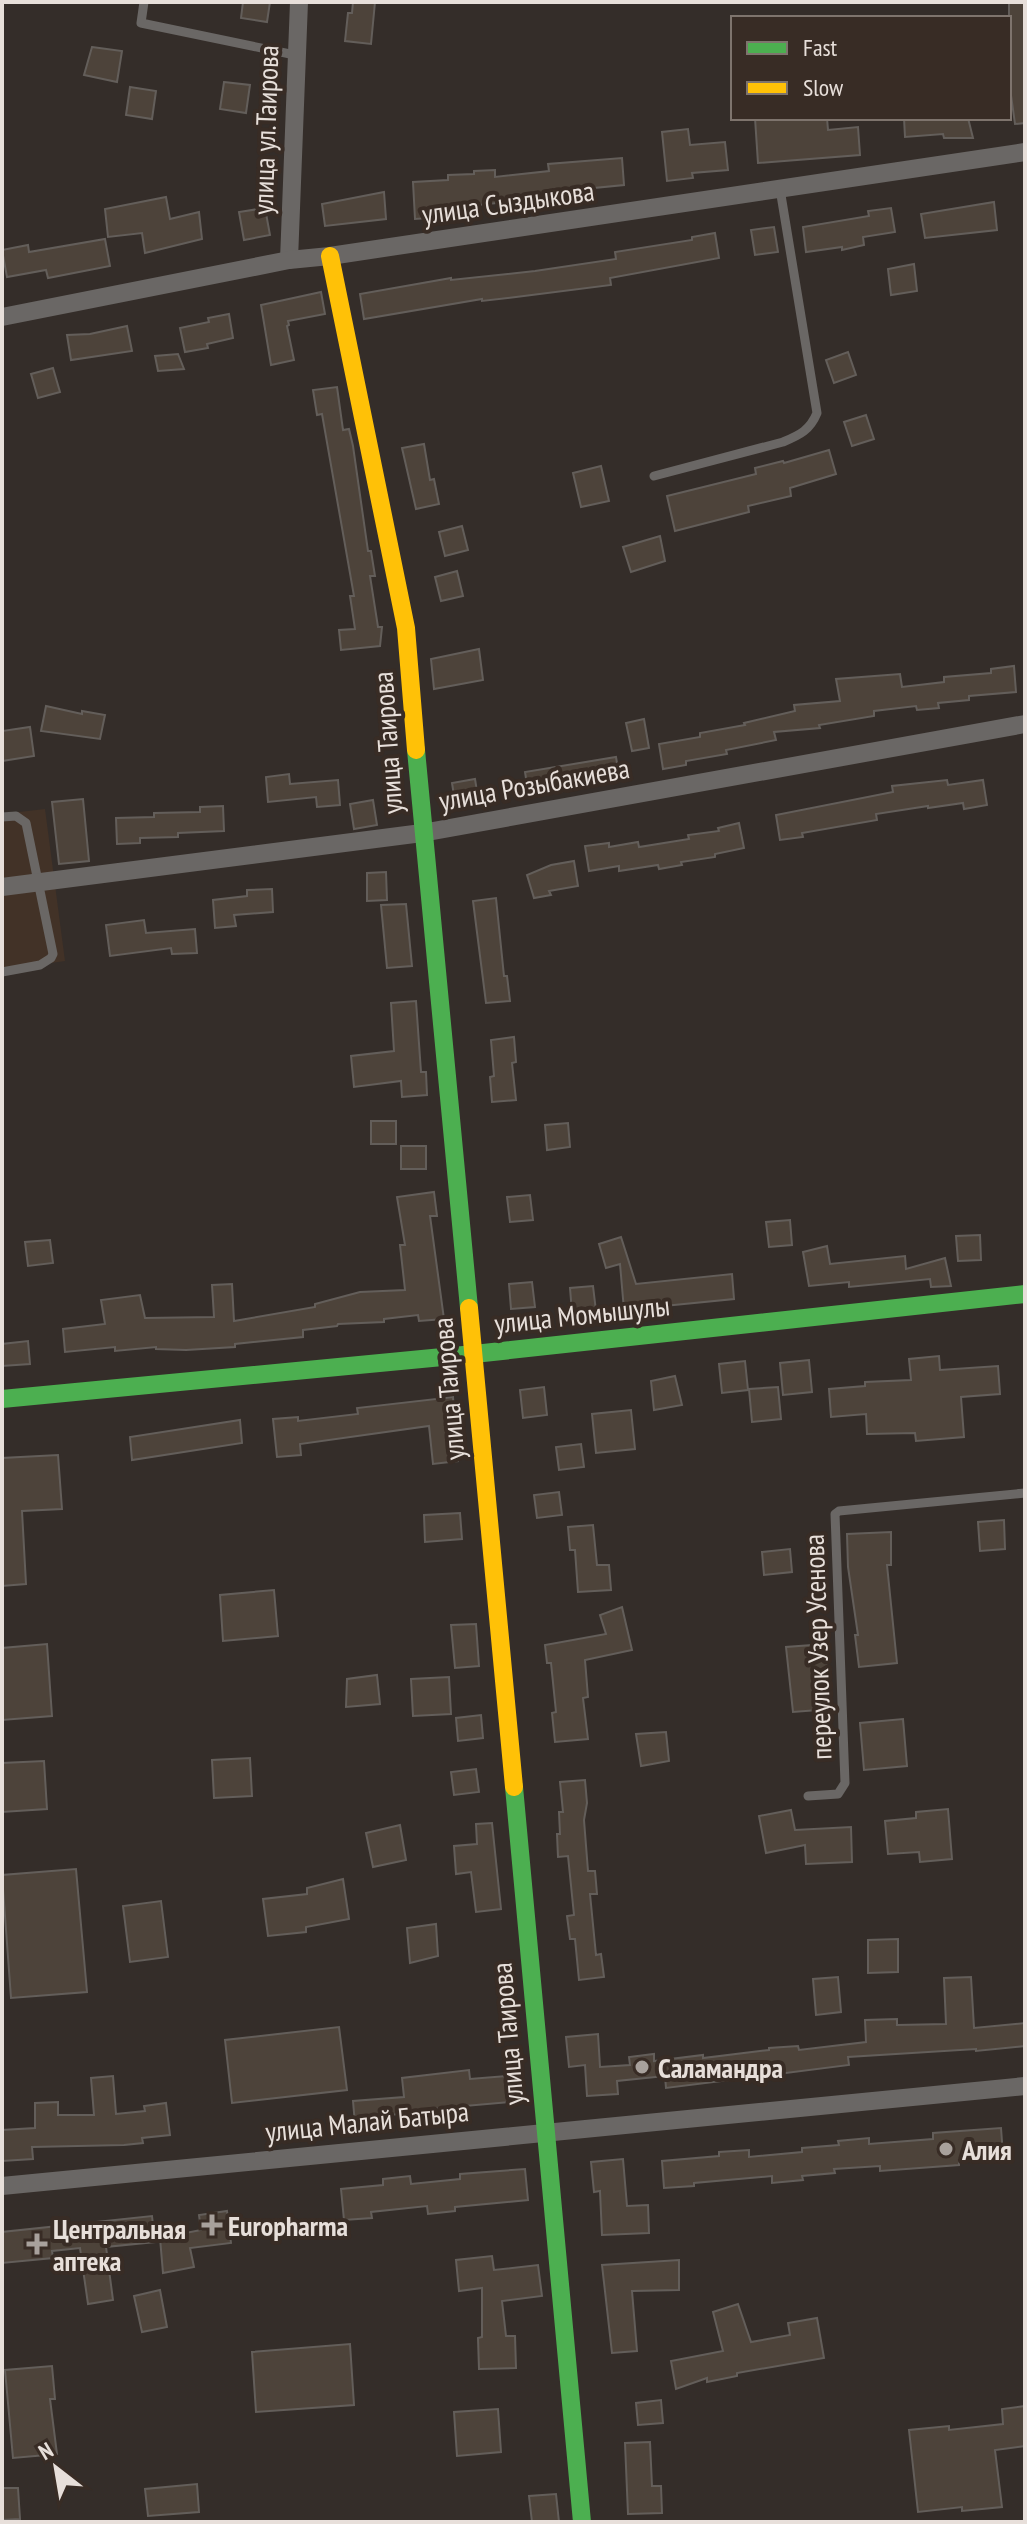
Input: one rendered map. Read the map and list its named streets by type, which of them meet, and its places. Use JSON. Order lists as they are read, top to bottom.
{
  "streets": {
    "street": [
      "улица ул.Таирова",
      "улица Сыздыкова",
      "улица Таирова",
      "улица Розыбакиева",
      "улица Момышулы",
      "улица Малай Батыра"
    ],
    "lane": ["переулок Узер Усенова"]
  },
  "crossings": [
    ["улица ул.Таирова", "улица Сыздыкова"],
    ["улица Сыздыкова", "улица Таирова"],
    ["улица Таирова", "улица Розыбакиева"],
    ["улица Таирова", "улица Момышулы"],
    ["улица Таирова", "улица Малай Батыра"]
  ],
  "places": {
    "other": ["Саламандра", "Алия"],
    "health": ["Europharma", "Центральная аптека"]
  },
  "legend": ["Fast", "Slow"],
  "north": "top left"
}
